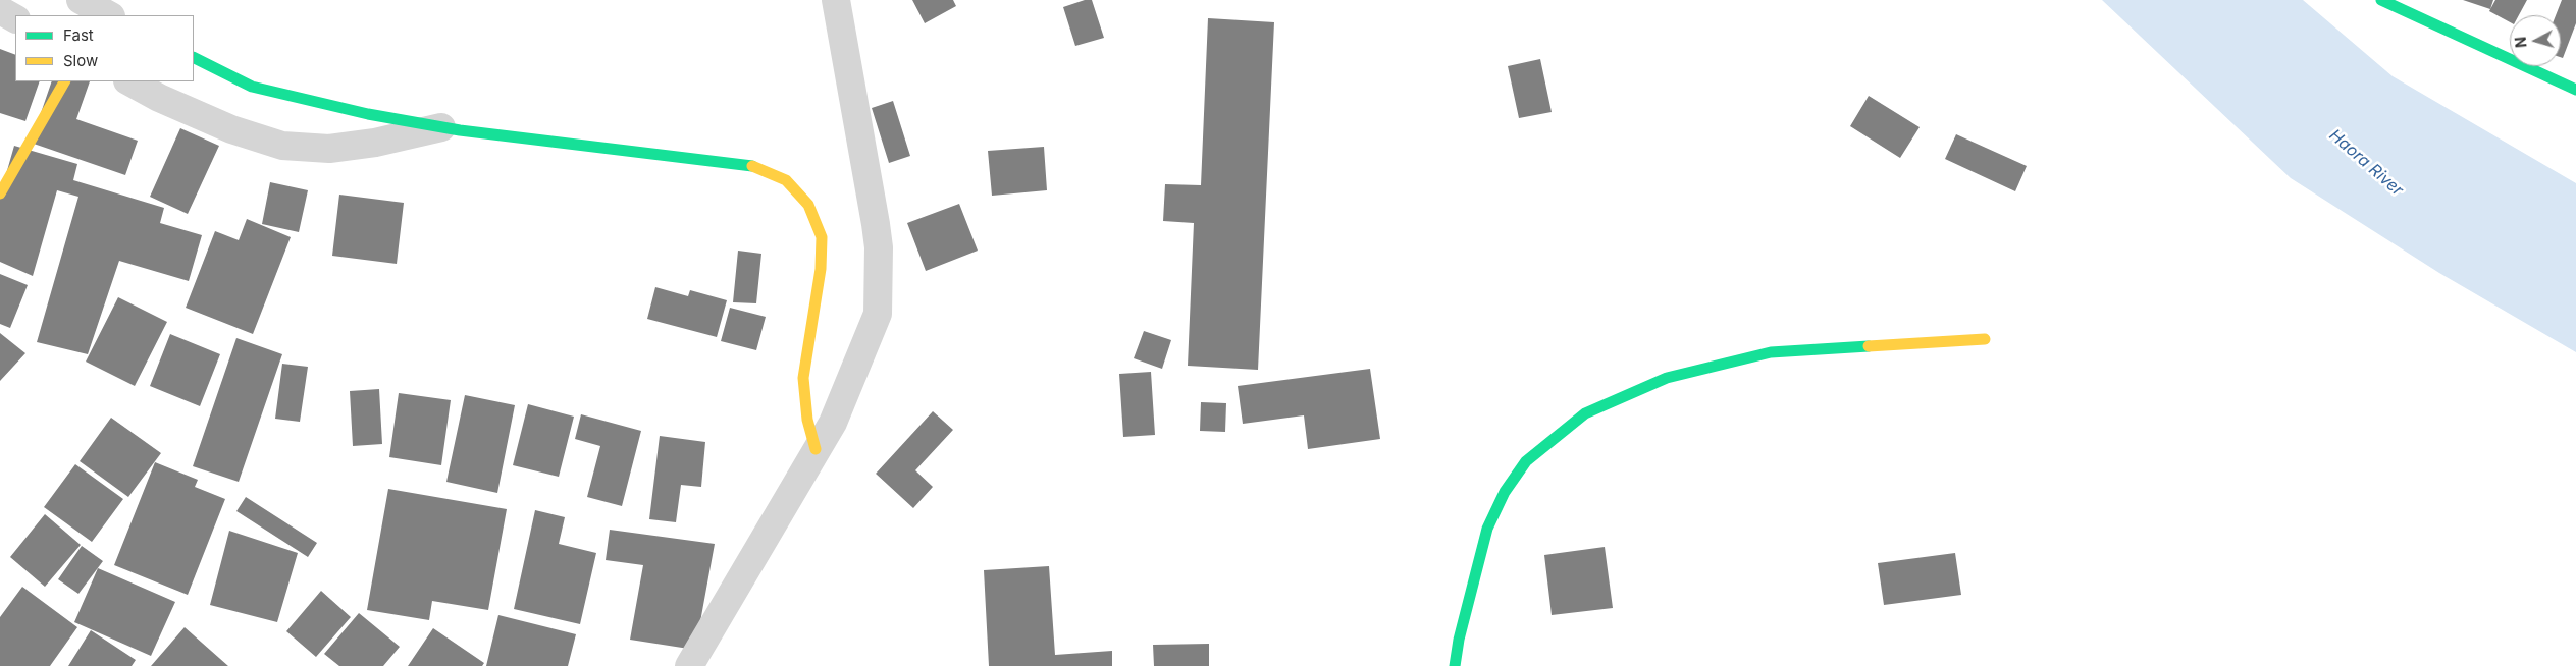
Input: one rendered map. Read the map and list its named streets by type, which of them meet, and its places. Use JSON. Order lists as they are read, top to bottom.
{
  "water": ["Haora River"],
  "legend": ["Fast", "Slow"],
  "north": "left"
}
